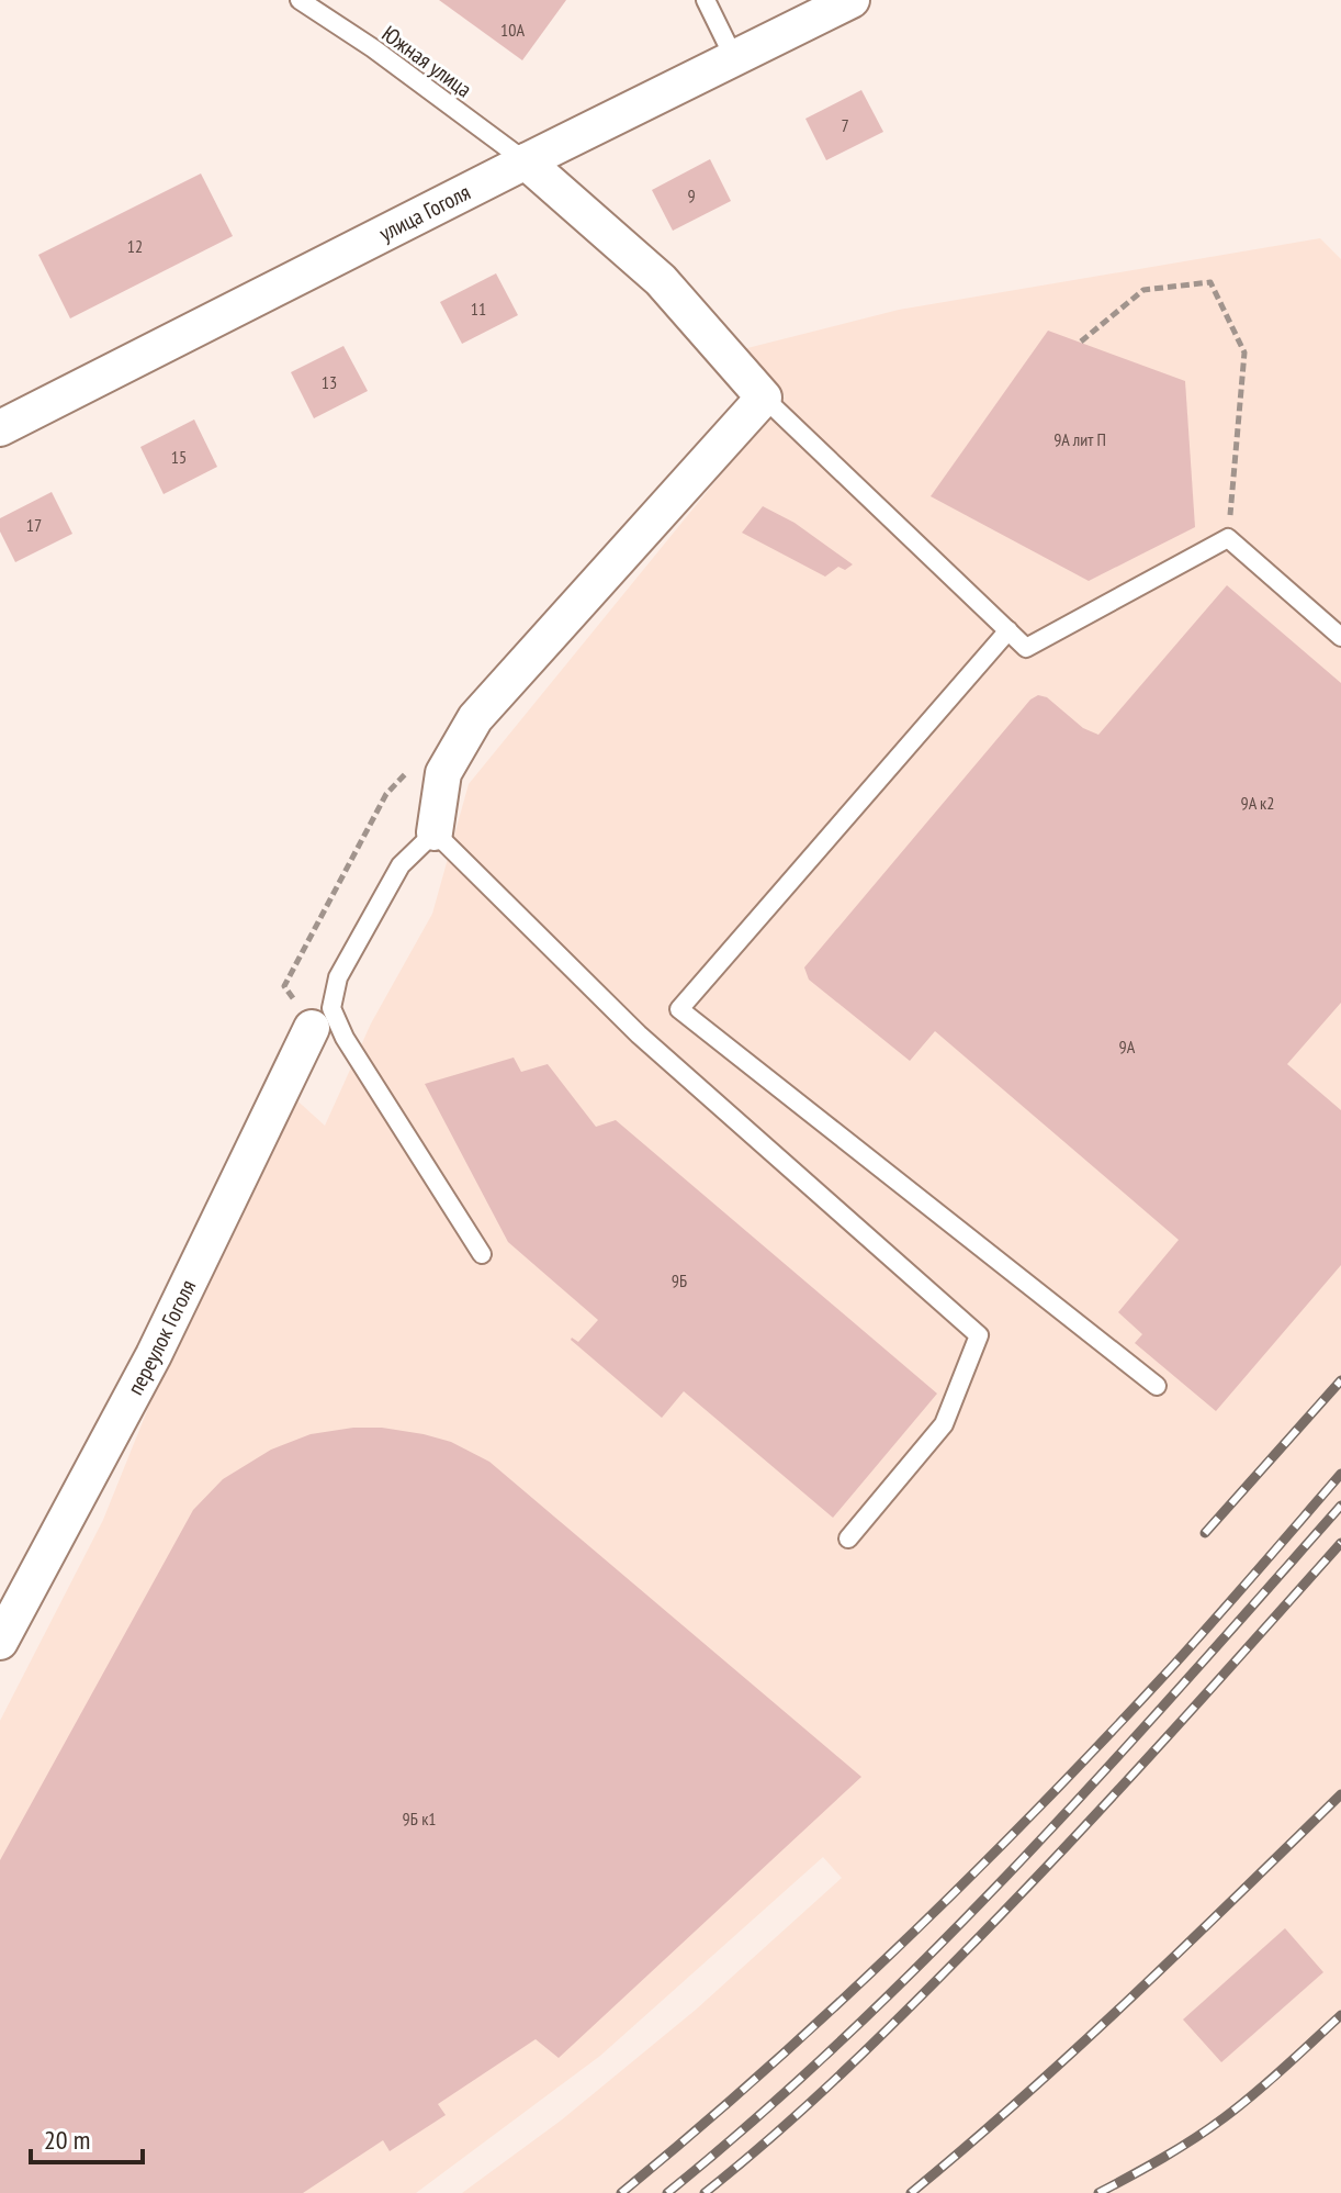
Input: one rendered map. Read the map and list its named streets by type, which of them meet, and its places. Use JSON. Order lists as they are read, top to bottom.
{
  "streets": {
    "street": ["улица Гоголя", "переулок Гоголя"],
    "lane": ["Южная улица"]
  },
  "crossings": [
    ["Южная улица", "улица Гоголя"]
  ],
  "house_numbers": [
    "10А",
    "7",
    "9",
    "12",
    "11",
    "13",
    "9А лит П",
    "15",
    "17",
    "9А к2",
    "9А",
    "9Б",
    "9Б к1"
  ],
  "scale_bar": "20 m"
}
